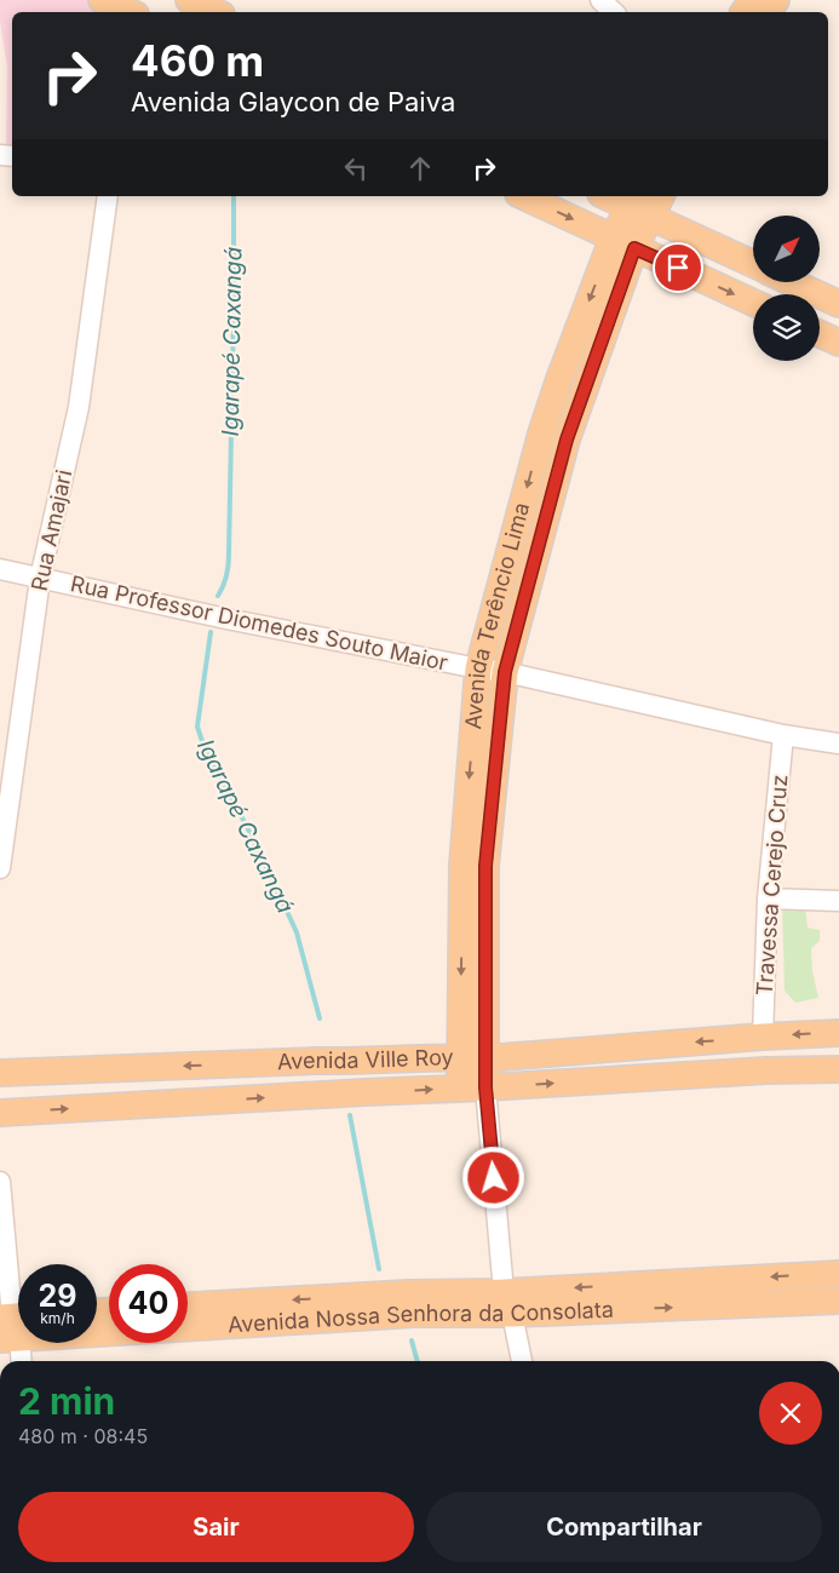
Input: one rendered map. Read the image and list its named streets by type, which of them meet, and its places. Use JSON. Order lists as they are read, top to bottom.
{
  "streets": {
    "main road": ["Avenida Terêncio Lima", "Avenida Ville Roy", "Avenida Nossa Senhora da Consolata"],
    "street": ["Rua Amajari", "Rua Professor Diomedes Souto Maior", "Travessa Cerejo Cruz"]
  },
  "crossings": [
    ["Rua Amajari", "Rua Professor Diomedes Souto Maior"],
    ["Avenida Terêncio Lima", "Rua Professor Diomedes Souto Maior"],
    ["Avenida Terêncio Lima", "Avenida Ville Roy"],
    ["Avenida Terêncio Lima", "Avenida Nossa Senhora da Consolata"],
    ["Rua Professor Diomedes Souto Maior", "Travessa Cerejo Cruz"],
    ["Travessa Cerejo Cruz", "Avenida Ville Roy"]
  ],
  "water": ["Igarapé Caxangá"],
  "north": "top right",
  "page": {
    "turn": ["460 m", "Avenida Glaycon de Paiva"],
    "speed": "29 km/h",
    "limit": "40",
    "heading": ["2 min", "480 m · 08:45"],
    "buttons": ["Sair", "Compartilhar"]
  }
}
